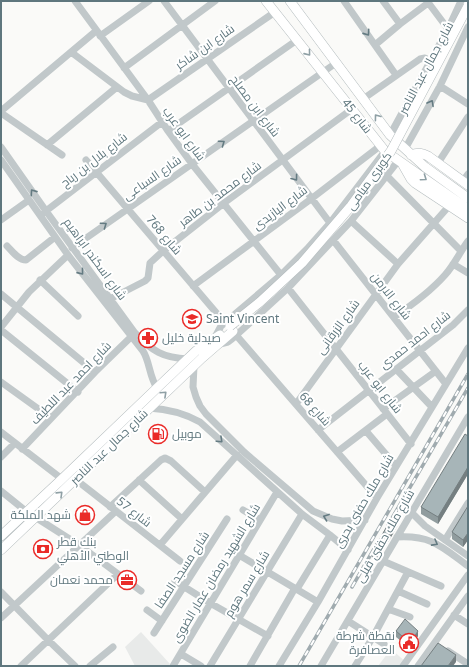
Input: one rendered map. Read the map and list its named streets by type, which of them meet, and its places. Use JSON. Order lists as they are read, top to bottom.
{
  "streets": {
    "main road": ["شارع جمال عبد الناصر", "شارع 45", "كوبرى ميامى"],
    "street": [
      "شارع ابن شاكر",
      "شارع ابن مصلح",
      "شارع ابو عرب",
      "شارع بلال بن رباح",
      "شارع السباعى",
      "شارع محمد بن طاهر",
      "شارع اليازيدى",
      "شارع 768",
      "شارع اسكندر ابراهيم",
      "شارع الارمن",
      "شارع الزرقانى",
      "شارع احمد حمدى",
      "شارع احمد عبد اللطيف",
      "شارع 68",
      "شارع ملك حفنى بحرى",
      "شارع 57",
      "شارع ملك حفنى قبلى",
      "شارع مسجد الصفا",
      "شارع الشهيد رمضان عمار الضوى",
      "شارع سمر هوم"
    ]
  },
  "crossings": [
    ["شارع ابن شاكر", "شارع ابن مصلح"],
    ["شارع ابن شاكر", "شارع 45"],
    ["شارع ابن شاكر", "شارع ابو عرب"],
    ["شارع جمال عبد الناصر", "شارع ابن مصلح"],
    ["شارع جمال عبد الناصر", "شارع 45"],
    ["شارع جمال عبد الناصر", "شارع ابو عرب"],
    ["شارع جمال عبد الناصر", "كوبرى ميامى"],
    ["شارع جمال عبد الناصر", "شارع اليازيدى"],
    ["شارع جمال عبد الناصر", "شارع 768"],
    ["شارع جمال عبد الناصر", "شارع اسكندر ابراهيم"],
    ["شارع جمال عبد الناصر", "شارع الارمن"],
    ["شارع جمال عبد الناصر", "شارع 68"],
    ["شارع جمال عبد الناصر", "شارع 57"],
    ["شارع ابن مصلح", "شارع السباعى"],
    ["شارع ابن مصلح", "شارع محمد بن طاهر"],
    ["شارع ابن مصلح", "شارع اليازيدى"],
    ["شارع 45", "شارع السباعى"],
    ["شارع 45", "شارع محمد بن طاهر"],
    ["شارع 45", "شارع اليازيدى"],
    ["شارع ابو عرب", "شارع بلال بن رباح"],
    ["شارع ابو عرب", "شارع السباعى"],
    ["شارع ابو عرب", "شارع محمد بن طاهر"],
    ["شارع ابو عرب", "شارع اليازيدى"],
    ["شارع ابو عرب", "شارع الزرقانى"],
    ["شارع ابو عرب", "شارع احمد حمدى"],
    ["شارع ابو عرب", "شارع ملك حفنى بحرى"],
    ["شارع بلال بن رباح", "شارع 768"],
    ["شارع بلال بن رباح", "شارع اسكندر ابراهيم"],
    ["شارع السباعى", "شارع 768"],
    ["شارع السباعى", "شارع اسكندر ابراهيم"],
    ["كوبرى ميامى", "شارع 768"],
    ["كوبرى ميامى", "شارع 68"],
    ["شارع محمد بن طاهر", "شارع 768"],
    ["شارع محمد بن طاهر", "شارع اسكندر ابراهيم"],
    ["شارع اليازيدى", "شارع 768"],
    ["شارع 768", "شارع 68"],
    ["شارع اسكندر ابراهيم", "شارع احمد عبد اللطيف"],
    ["شارع الارمن", "شارع الزرقانى"],
    ["شارع الارمن", "شارع احمد حمدى"],
    ["شارع الارمن", "شارع ملك حفنى بحرى"],
    ["شارع الزرقانى", "شارع 68"],
    ["شارع احمد حمدى", "شارع 68"],
    ["شارع 68", "شارع ملك حفنى بحرى"]
  ],
  "places": {
    "school or university": ["Saint Vincent"],
    "pharmacy": ["صيدلية خليل"],
    "fuel station": ["موبيل"],
    "shop": ["شهد الملكة"],
    "bank": ["بنك قطر الوطني الأهلي"],
    "office": ["محمد نعمان"],
    "public building": ["نقطة شرطة العصافرة"]
  }
}
